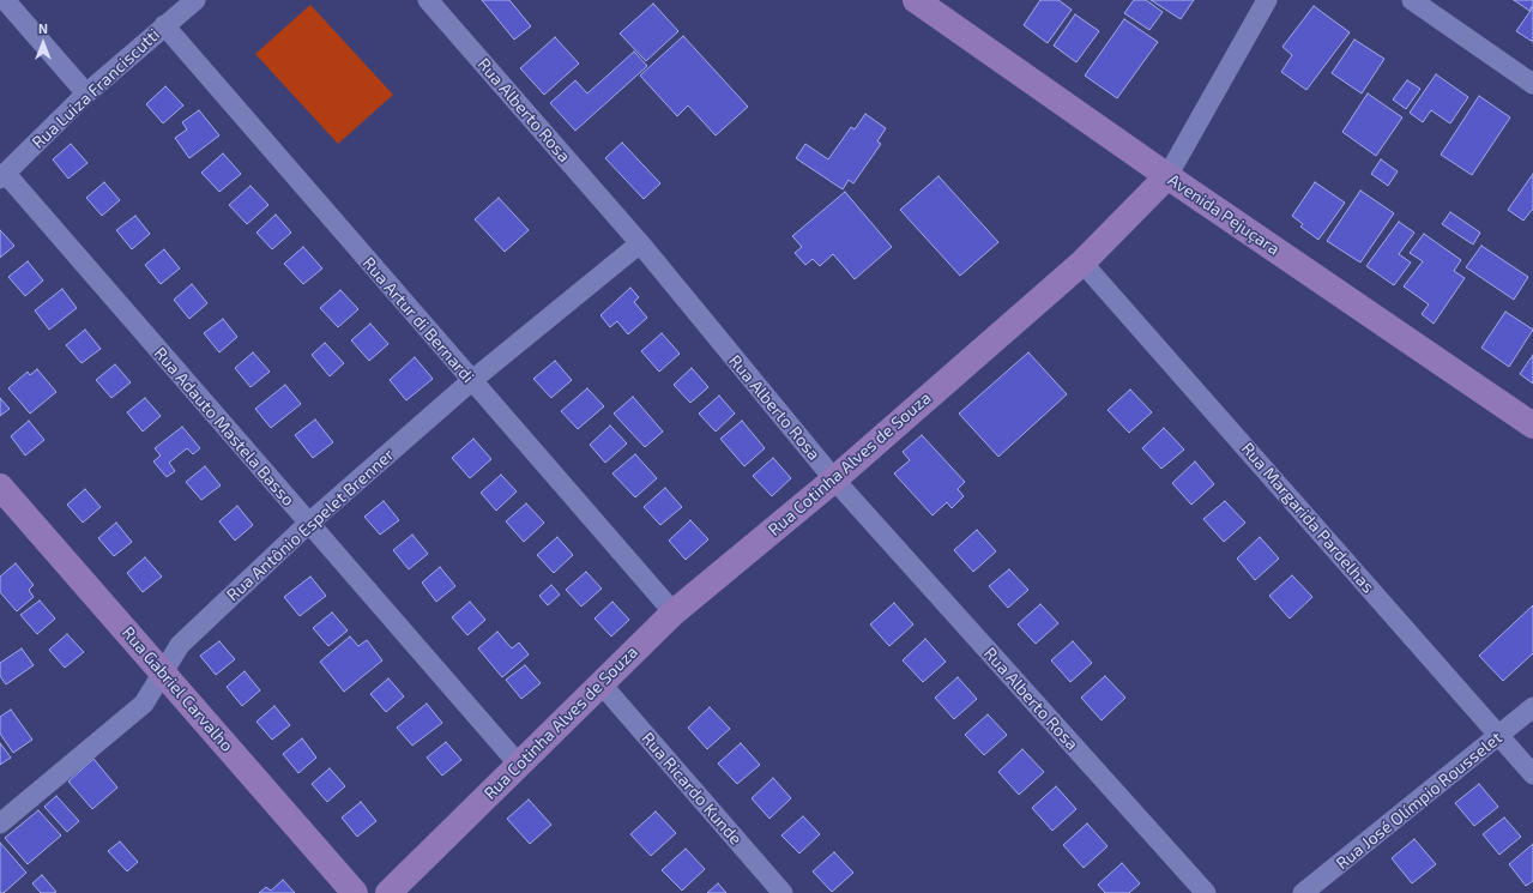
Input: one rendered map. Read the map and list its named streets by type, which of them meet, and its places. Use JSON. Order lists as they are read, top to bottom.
{
  "streets": {
    "street": [
      "Rua Luiza Franciscutti",
      "Rua Alberto Rosa",
      "Avenida Pejuçara",
      "Rua Artur di Bernardi",
      "Rua Adauto Mastela Basso",
      "Rua Cotinha Alves de Souza",
      "Rua Margarida Pardelhas",
      "Rua Antônio Espelet Brenner",
      "Rua Gabriel Carvalho",
      "Rua Ricardo Kunde",
      "Rua José Olímpio Rousselet"
    ]
  },
  "crossings": [
    ["Rua Luiza Franciscutti", "Rua Artur di Bernardi"],
    ["Rua Luiza Franciscutti", "Rua Adauto Mastela Basso"],
    ["Rua Alberto Rosa", "Rua Cotinha Alves de Souza"],
    ["Rua Alberto Rosa", "Rua Antônio Espelet Brenner"],
    ["Avenida Pejuçara", "Rua Cotinha Alves de Souza"],
    ["Rua Artur di Bernardi", "Rua Cotinha Alves de Souza"],
    ["Rua Artur di Bernardi", "Rua Antônio Espelet Brenner"],
    ["Rua Adauto Mastela Basso", "Rua Cotinha Alves de Souza"],
    ["Rua Adauto Mastela Basso", "Rua Antônio Espelet Brenner"],
    ["Rua Cotinha Alves de Souza", "Rua Margarida Pardelhas"],
    ["Rua Cotinha Alves de Souza", "Rua Ricardo Kunde"],
    ["Rua Margarida Pardelhas", "Rua José Olímpio Rousselet"],
    ["Rua Antônio Espelet Brenner", "Rua Gabriel Carvalho"]
  ],
  "north": "top"
}
